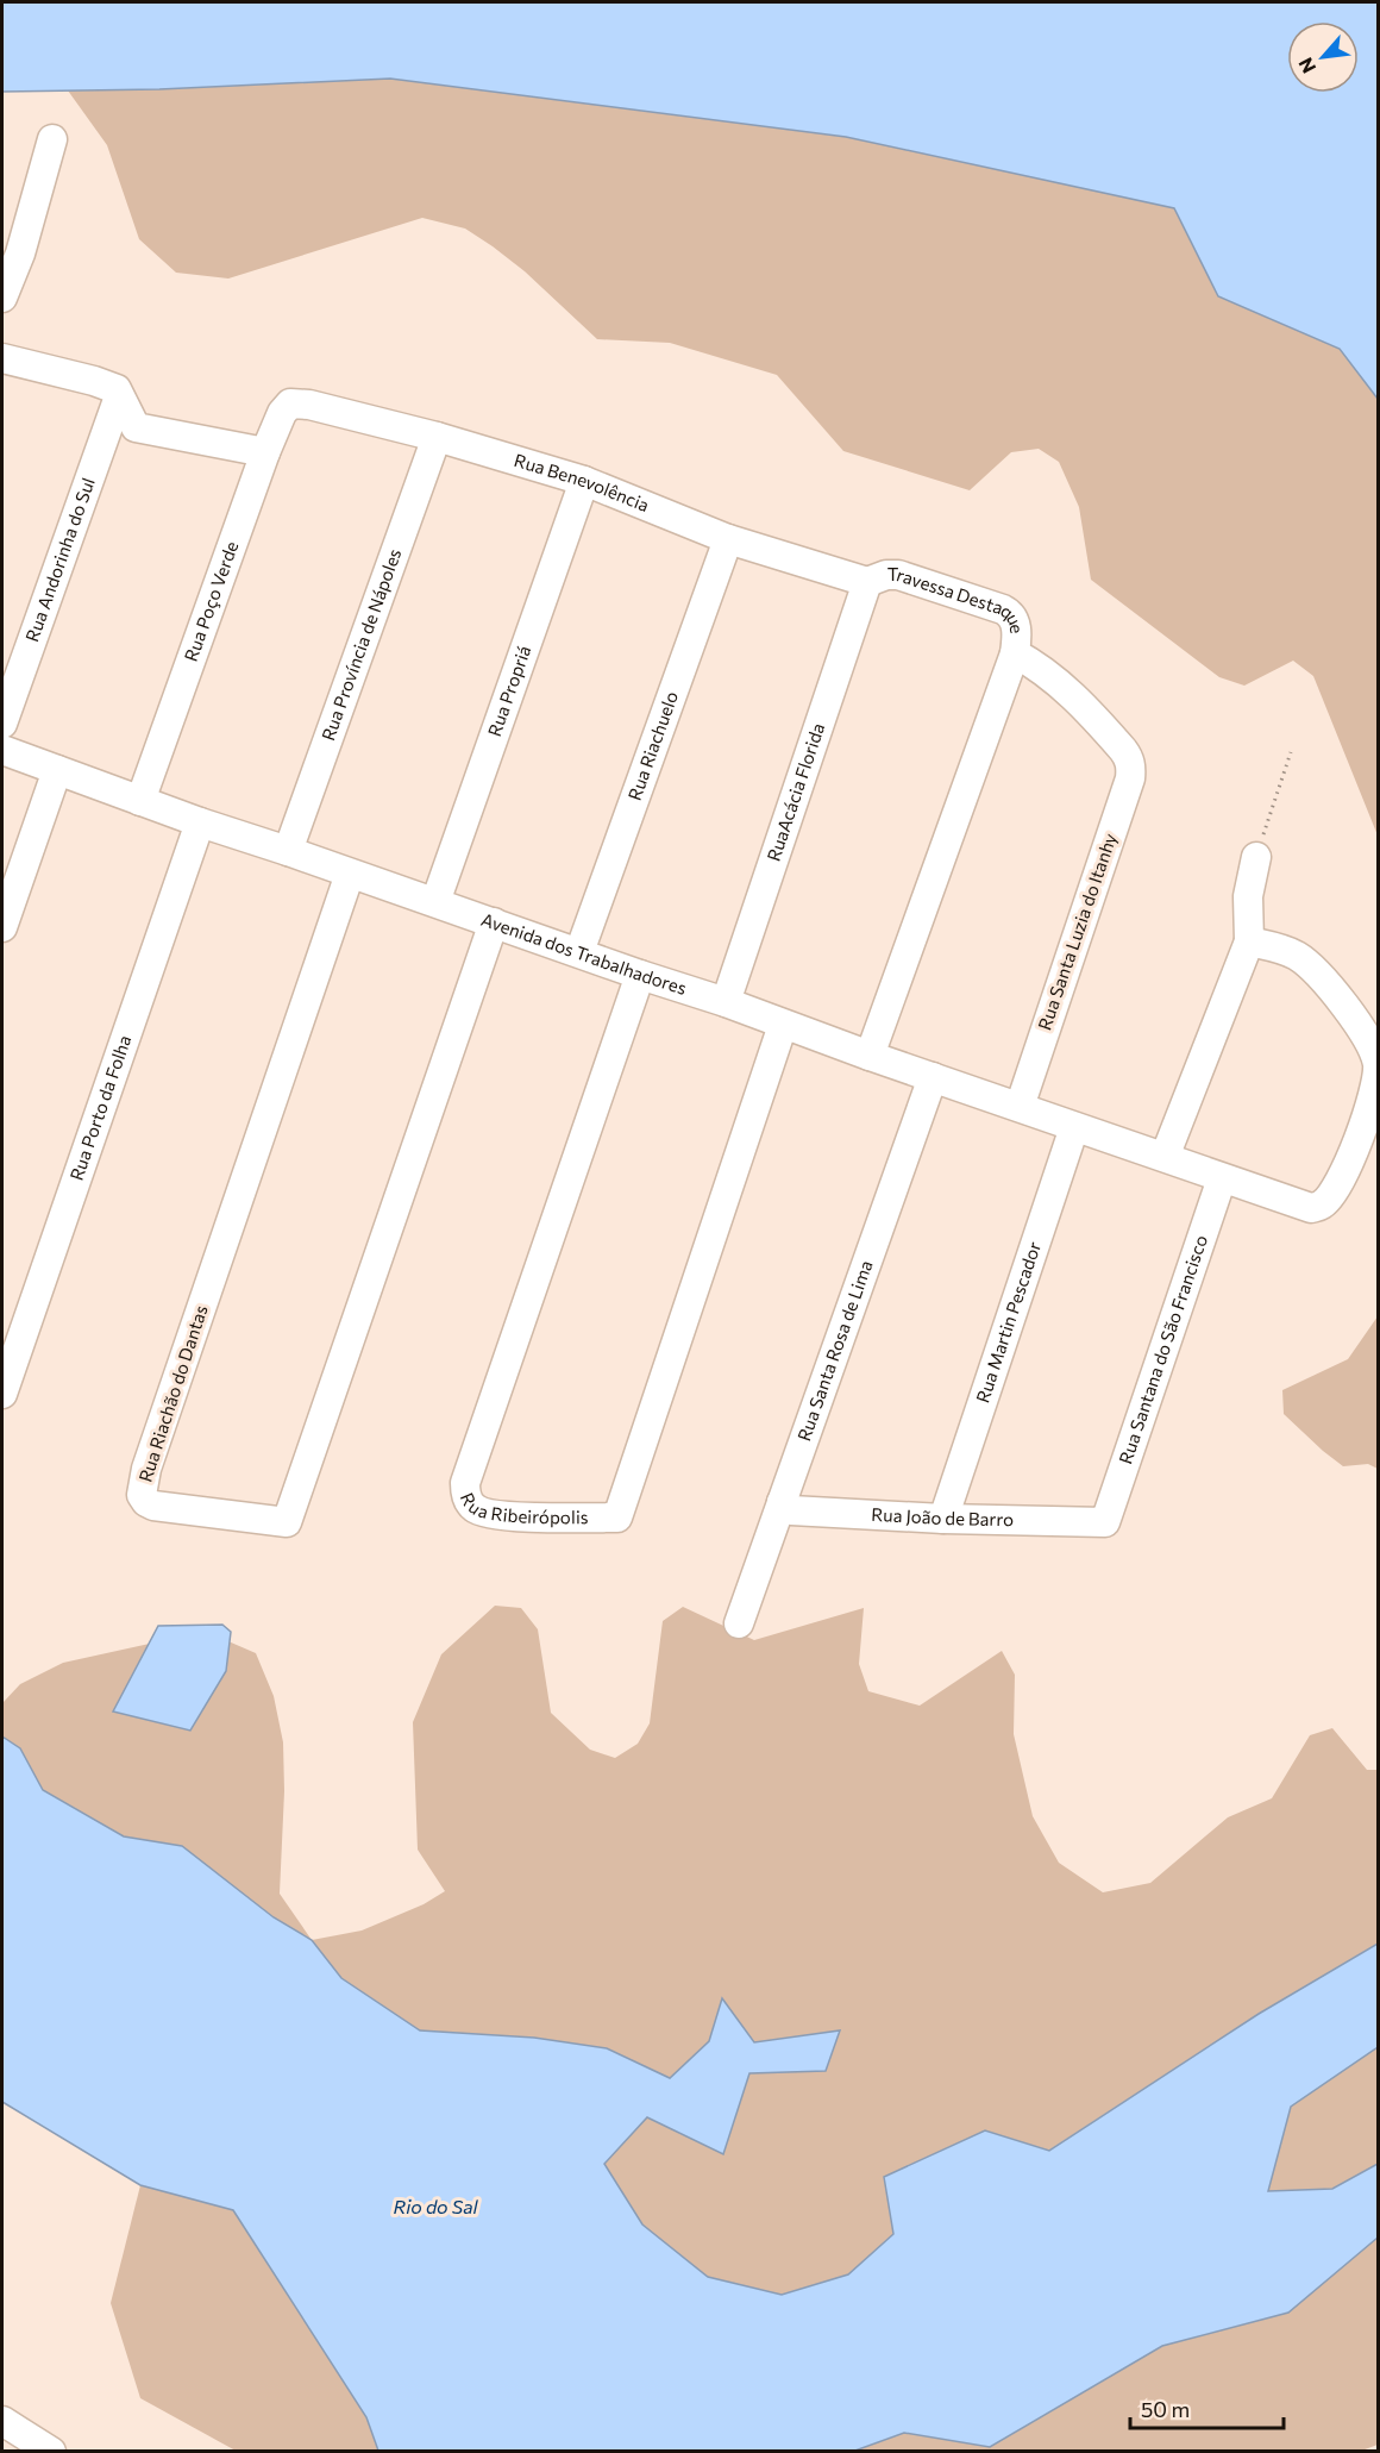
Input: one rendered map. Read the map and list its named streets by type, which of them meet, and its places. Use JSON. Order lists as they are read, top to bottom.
{
  "streets": {
    "street": [
      "Rua Benevolência",
      "Rua Andorinha do Sul",
      "Rua Poço Verde",
      "Travessa Destaque",
      "Rua Província de Nápoles",
      "Rua Propriá",
      "Rua Riachuelo",
      "RuaAcácia Florida",
      "Rua Santa Luzia do Itanhy",
      "Avenida dos Trabalhadores",
      "Rua Porto da Folha",
      "Rua Martin Pescador",
      "Rua Santana do São Francisco",
      "Rua Santa Rosa de Lima",
      "Rua Riachão do Dantas",
      "Rua Ribeirópolis",
      "Rua João de Barro"
    ]
  },
  "crossings": [
    ["Rua Benevolência", "Rua Poço Verde"],
    ["Rua Benevolência", "Travessa Destaque"],
    ["Rua Benevolência", "Rua Província de Nápoles"],
    ["Rua Benevolência", "Rua Propriá"],
    ["Rua Benevolência", "Rua Riachuelo"],
    ["Rua Benevolência", "RuaAcácia Florida"],
    ["Rua Poço Verde", "Avenida dos Trabalhadores"],
    ["Travessa Destaque", "RuaAcácia Florida"],
    ["Travessa Destaque", "Rua Santa Luzia do Itanhy"],
    ["Rua Província de Nápoles", "Avenida dos Trabalhadores"],
    ["Rua Propriá", "Avenida dos Trabalhadores"],
    ["Rua Riachuelo", "Avenida dos Trabalhadores"],
    ["RuaAcácia Florida", "Avenida dos Trabalhadores"],
    ["Rua Santa Luzia do Itanhy", "Avenida dos Trabalhadores"],
    ["Avenida dos Trabalhadores", "Rua Porto da Folha"],
    ["Avenida dos Trabalhadores", "Rua Martin Pescador"],
    ["Avenida dos Trabalhadores", "Rua Santana do São Francisco"],
    ["Avenida dos Trabalhadores", "Rua Santa Rosa de Lima"],
    ["Avenida dos Trabalhadores", "Rua Riachão do Dantas"],
    ["Avenida dos Trabalhadores", "Rua Ribeirópolis"],
    ["Rua Martin Pescador", "Rua João de Barro"],
    ["Rua Santana do São Francisco", "Rua João de Barro"],
    ["Rua Santa Rosa de Lima", "Rua João de Barro"]
  ],
  "water": ["Rio do Sal"],
  "scale_bar": "50 m",
  "north": "bottom left"
}
